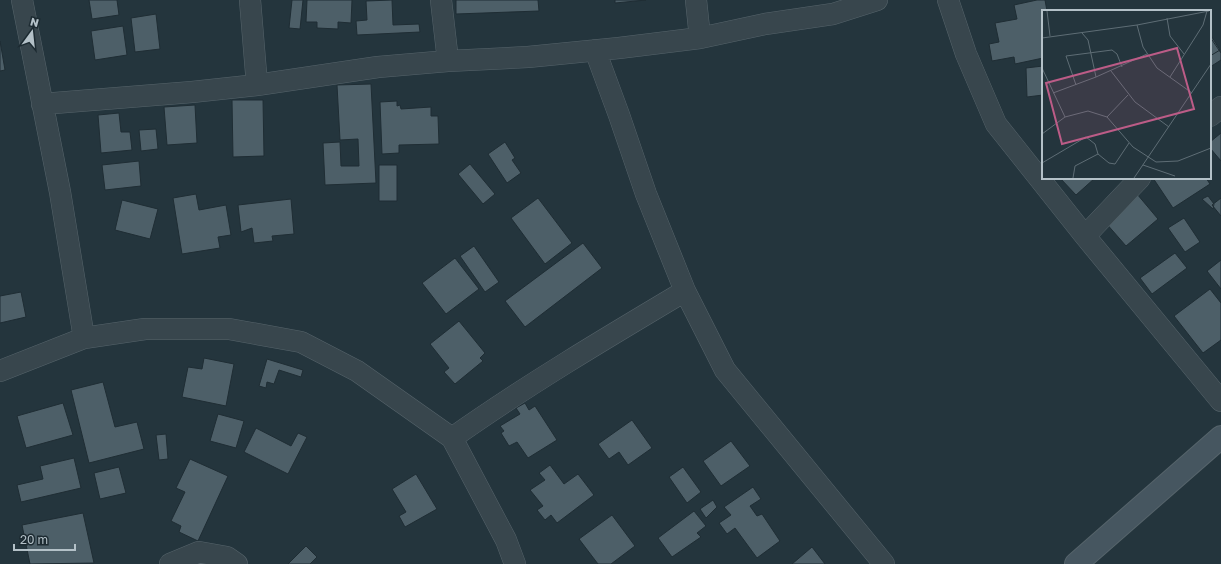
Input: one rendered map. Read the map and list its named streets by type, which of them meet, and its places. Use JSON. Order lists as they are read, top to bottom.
{
  "scale_bar": "20 m",
  "north": "top"
}
